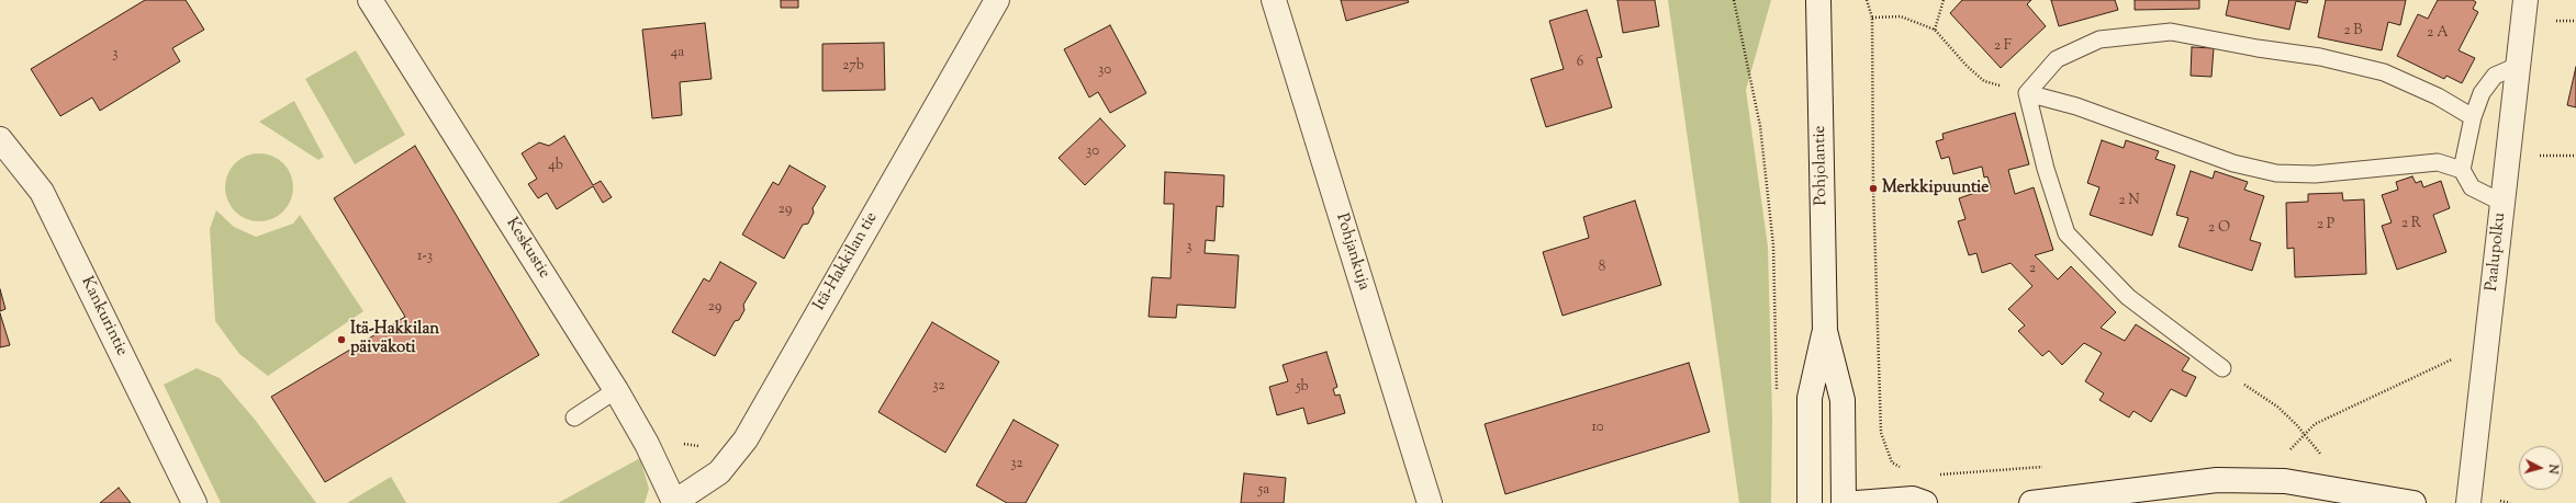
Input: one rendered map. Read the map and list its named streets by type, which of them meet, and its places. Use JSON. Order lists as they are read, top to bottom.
{
  "streets": {
    "street": [
      "Pohjolantie",
      "Keskustie",
      "Pohjankuja",
      "Paalupolku",
      "Itä-Hakkilan tie",
      "Kankurintie"
    ]
  },
  "crossings": [
    ["Keskustie", "Itä-Hakkilan tie"]
  ],
  "places": ["Merkkipuuntie", "Itä-Hakkilan päiväkoti"],
  "house_numbers": [
    "2 B",
    "2 A",
    "2 F",
    "4a",
    "3",
    "6",
    "27b",
    "30",
    "30",
    "4b",
    "2 N",
    "29",
    "2 R",
    "2 P",
    "2 O",
    "3",
    "1-3",
    "8",
    "2",
    "29",
    "32",
    "5b",
    "10",
    "32",
    "5a"
  ],
  "north": "right"
}
